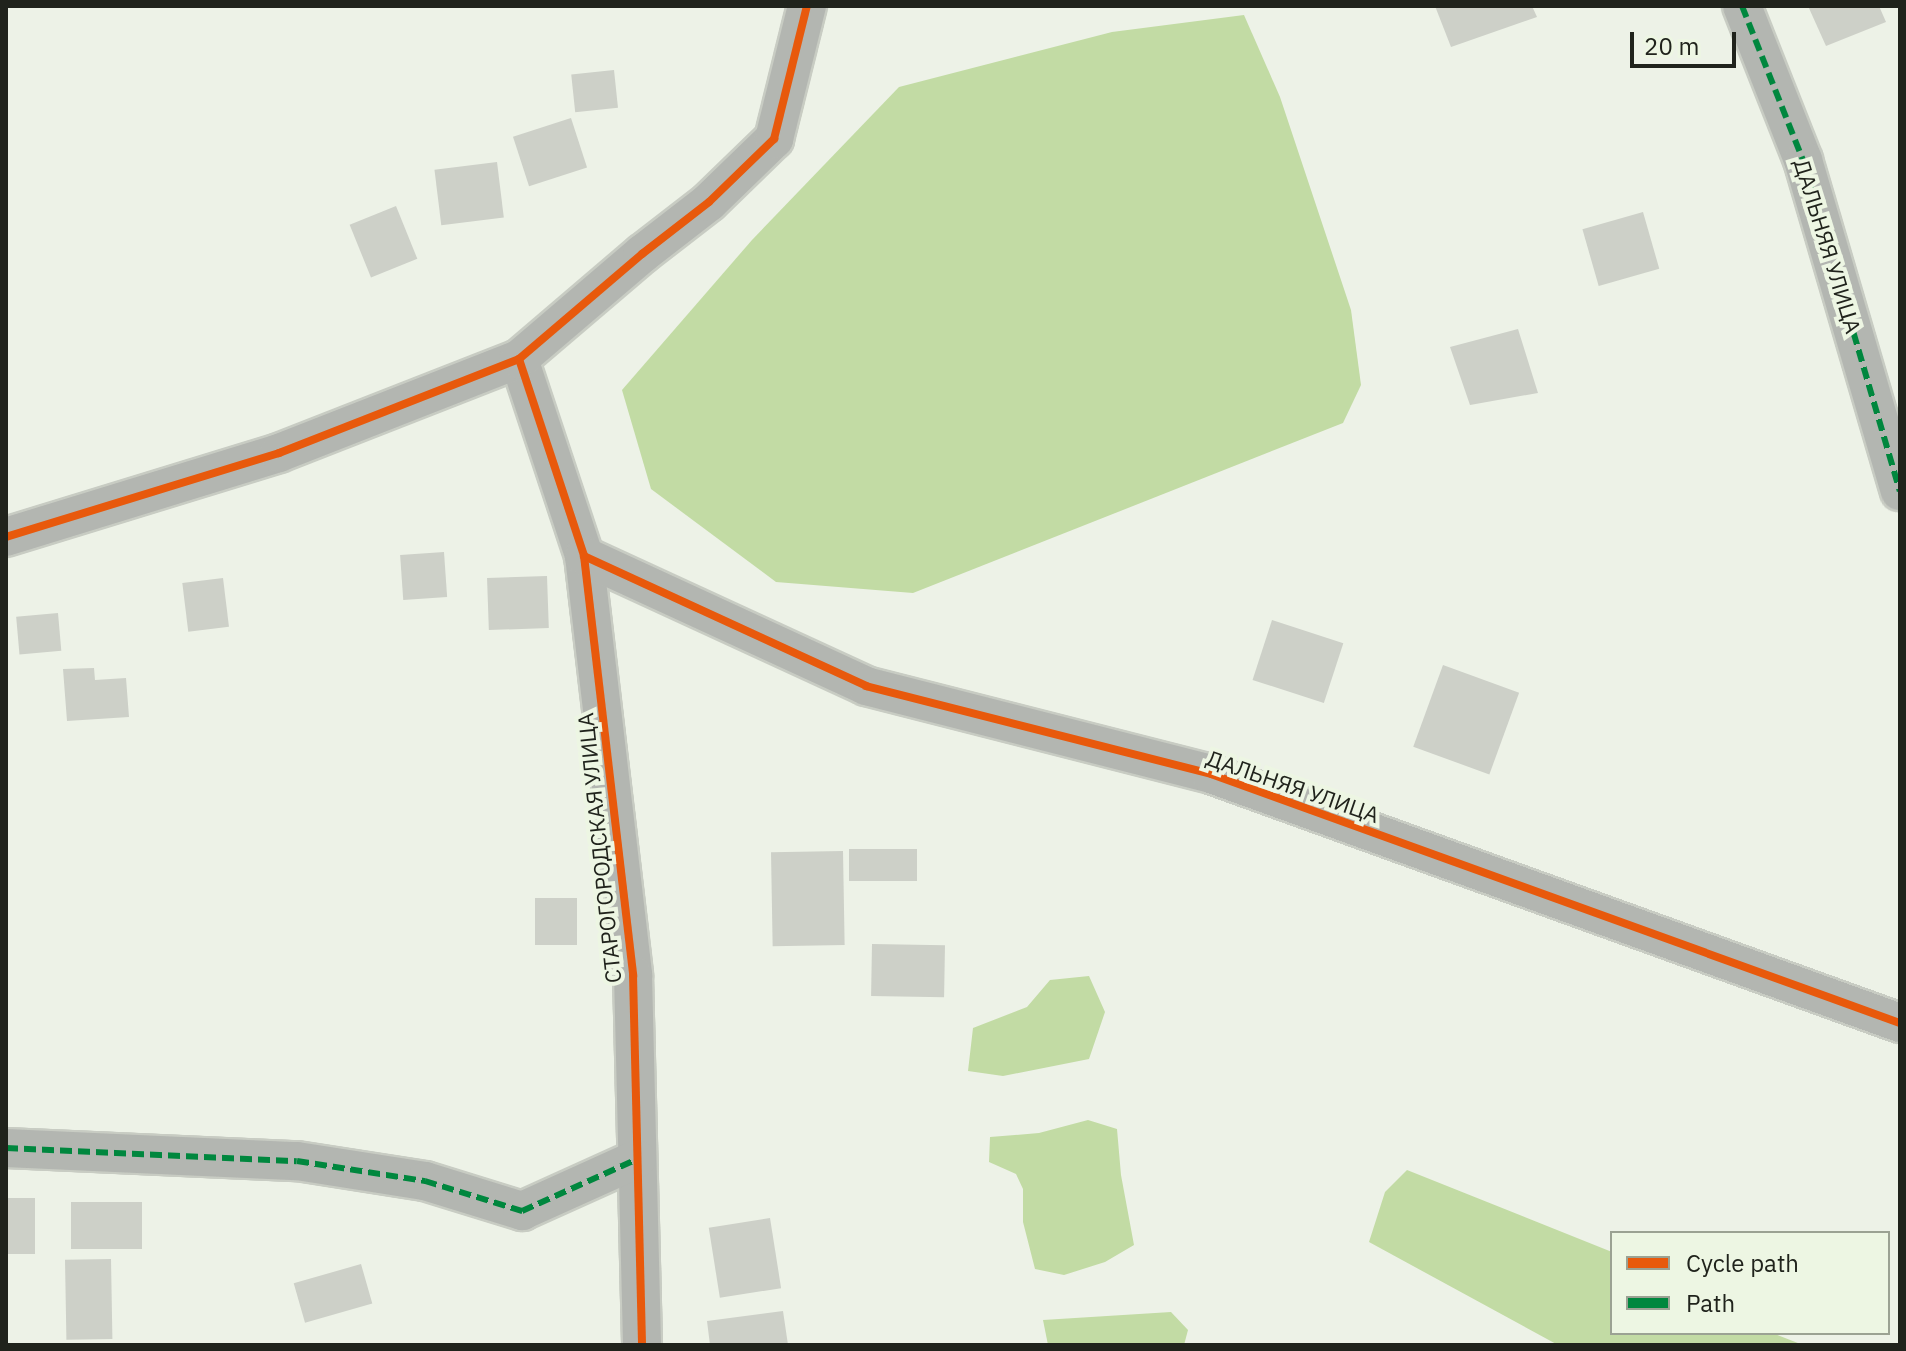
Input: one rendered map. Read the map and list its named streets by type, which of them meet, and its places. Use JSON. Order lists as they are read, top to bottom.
{
  "streets": {
    "street": ["ДАЛЬНЯЯ УЛИЦА", "СТАРОГОРОДСКАЯ УЛИЦА"]
  },
  "crossings": [
    ["ДАЛЬНЯЯ УЛИЦА", "СТАРОГОРОДСКАЯ УЛИЦА"]
  ],
  "legend": ["Cycle path", "Path"],
  "scale_bar": "20 m"
}
